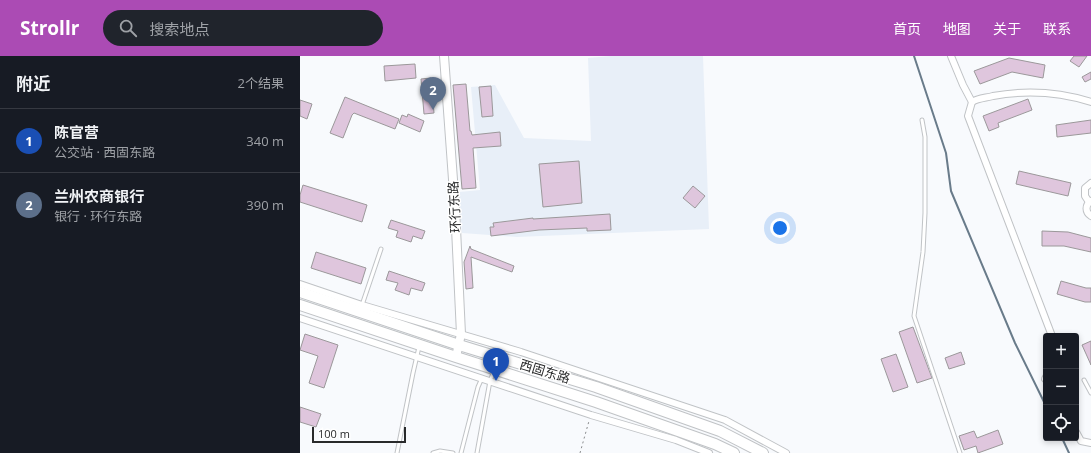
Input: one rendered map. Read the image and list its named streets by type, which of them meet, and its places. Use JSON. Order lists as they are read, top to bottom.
{
  "streets": {
    "main road": ["西固东路"],
    "street": ["环行东路"]
  },
  "crossings": [
    ["环行东路", "西固东路"]
  ],
  "scale_bar": "100 m",
  "page": {
    "header": "Strollr",
    "search": "搜索地点",
    "nav": [
      "首页",
      "地图",
      "关于",
      "联系"
    ],
    "heading": ["附近", "2个结果"],
    "pins": ["2", "1"],
    "list": [
      {
        "mark": "1",
        "name": "陈官营",
        "note": "公交站 · 西固东路",
        "value": "340 m"
      },
      {
        "mark": "2",
        "name": "兰州农商银行",
        "note": "银行 · 环行东路",
        "value": "390 m"
      }
    ],
    "map_buttons": ["+", "−"],
    "scale": "100 m"
  }
}
